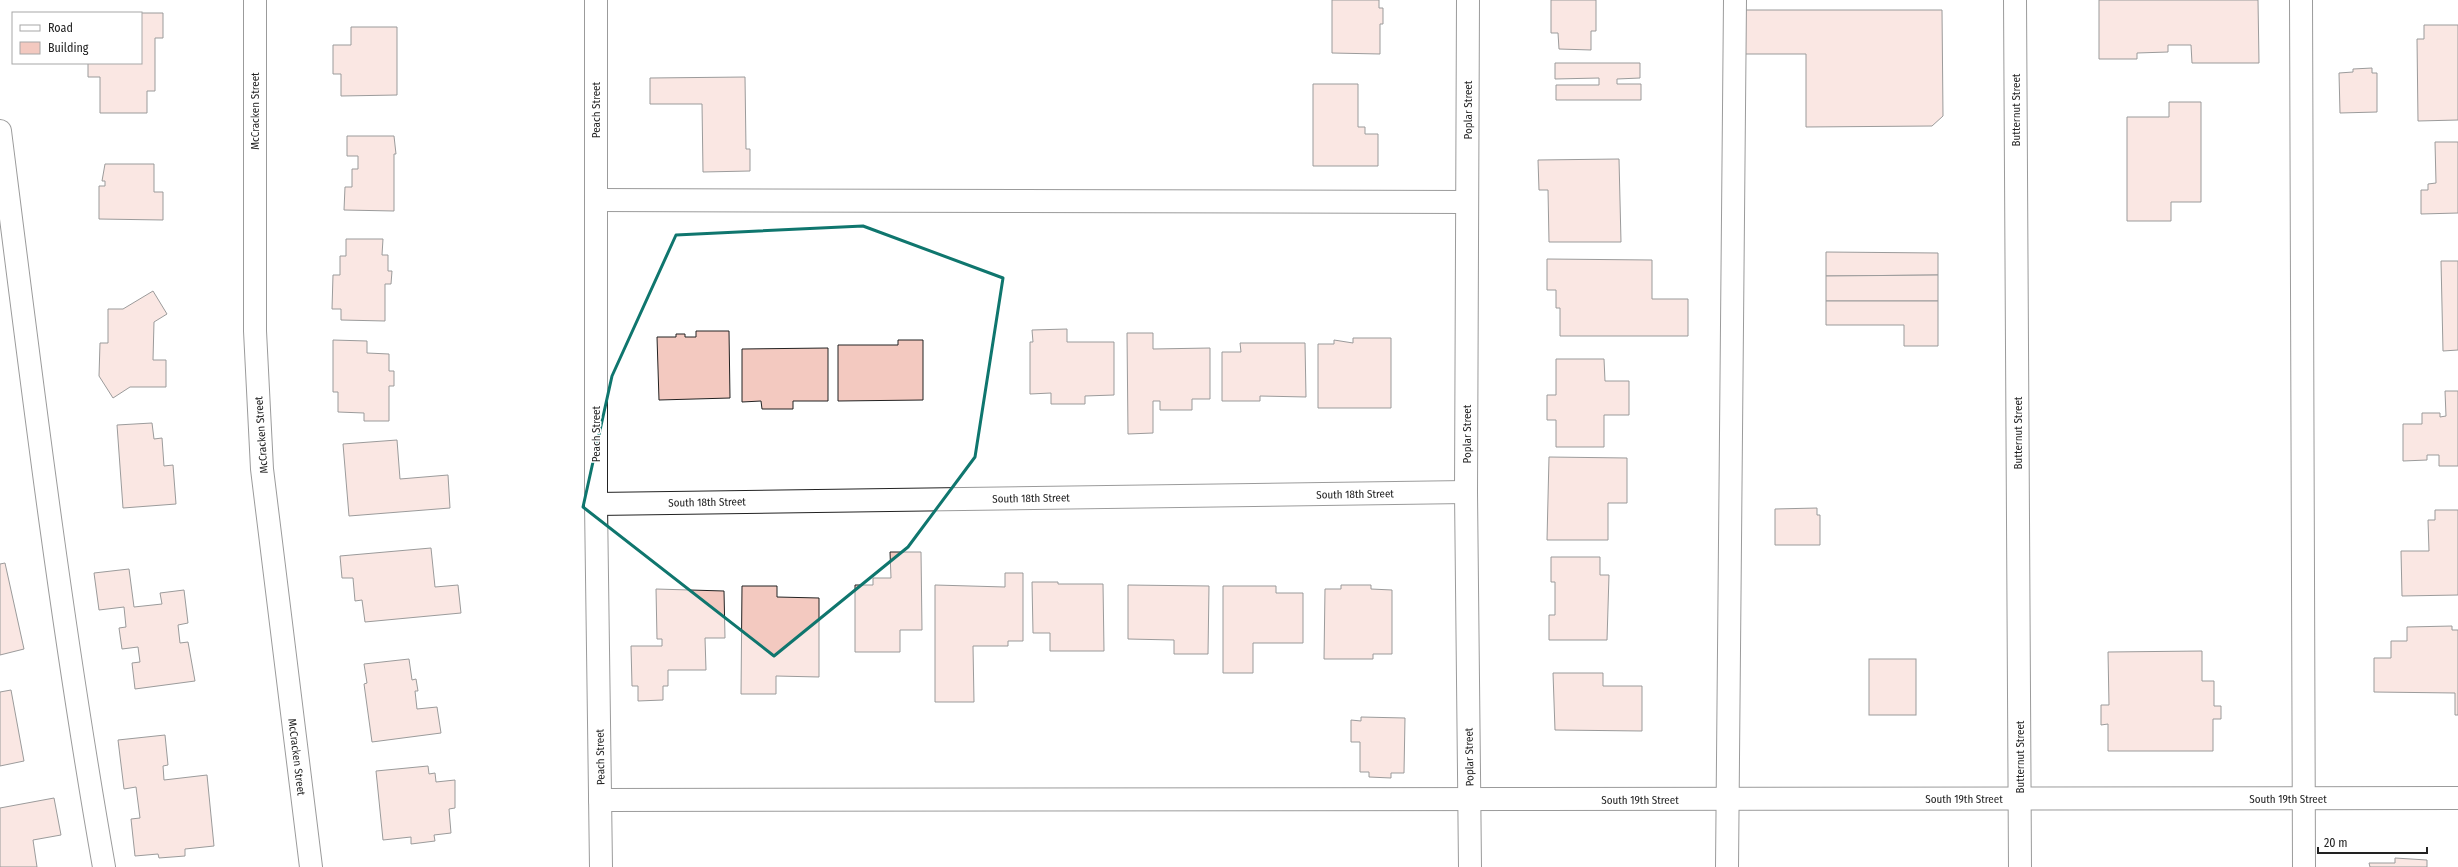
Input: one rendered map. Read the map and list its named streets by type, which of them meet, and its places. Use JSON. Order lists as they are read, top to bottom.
{
  "streets": {
    "street": [
      "Peach Street",
      "Poplar Street",
      "Butternut Street",
      "McCracken Street",
      "South 18th Street",
      "South 19th Street"
    ]
  },
  "crossings": [
    ["Peach Street", "South 18th Street"],
    ["Peach Street", "South 19th Street"],
    ["Poplar Street", "South 18th Street"],
    ["Poplar Street", "South 19th Street"],
    ["Butternut Street", "South 19th Street"]
  ],
  "legend": ["Road", "Building"],
  "scale_bar": "20 m"
}
